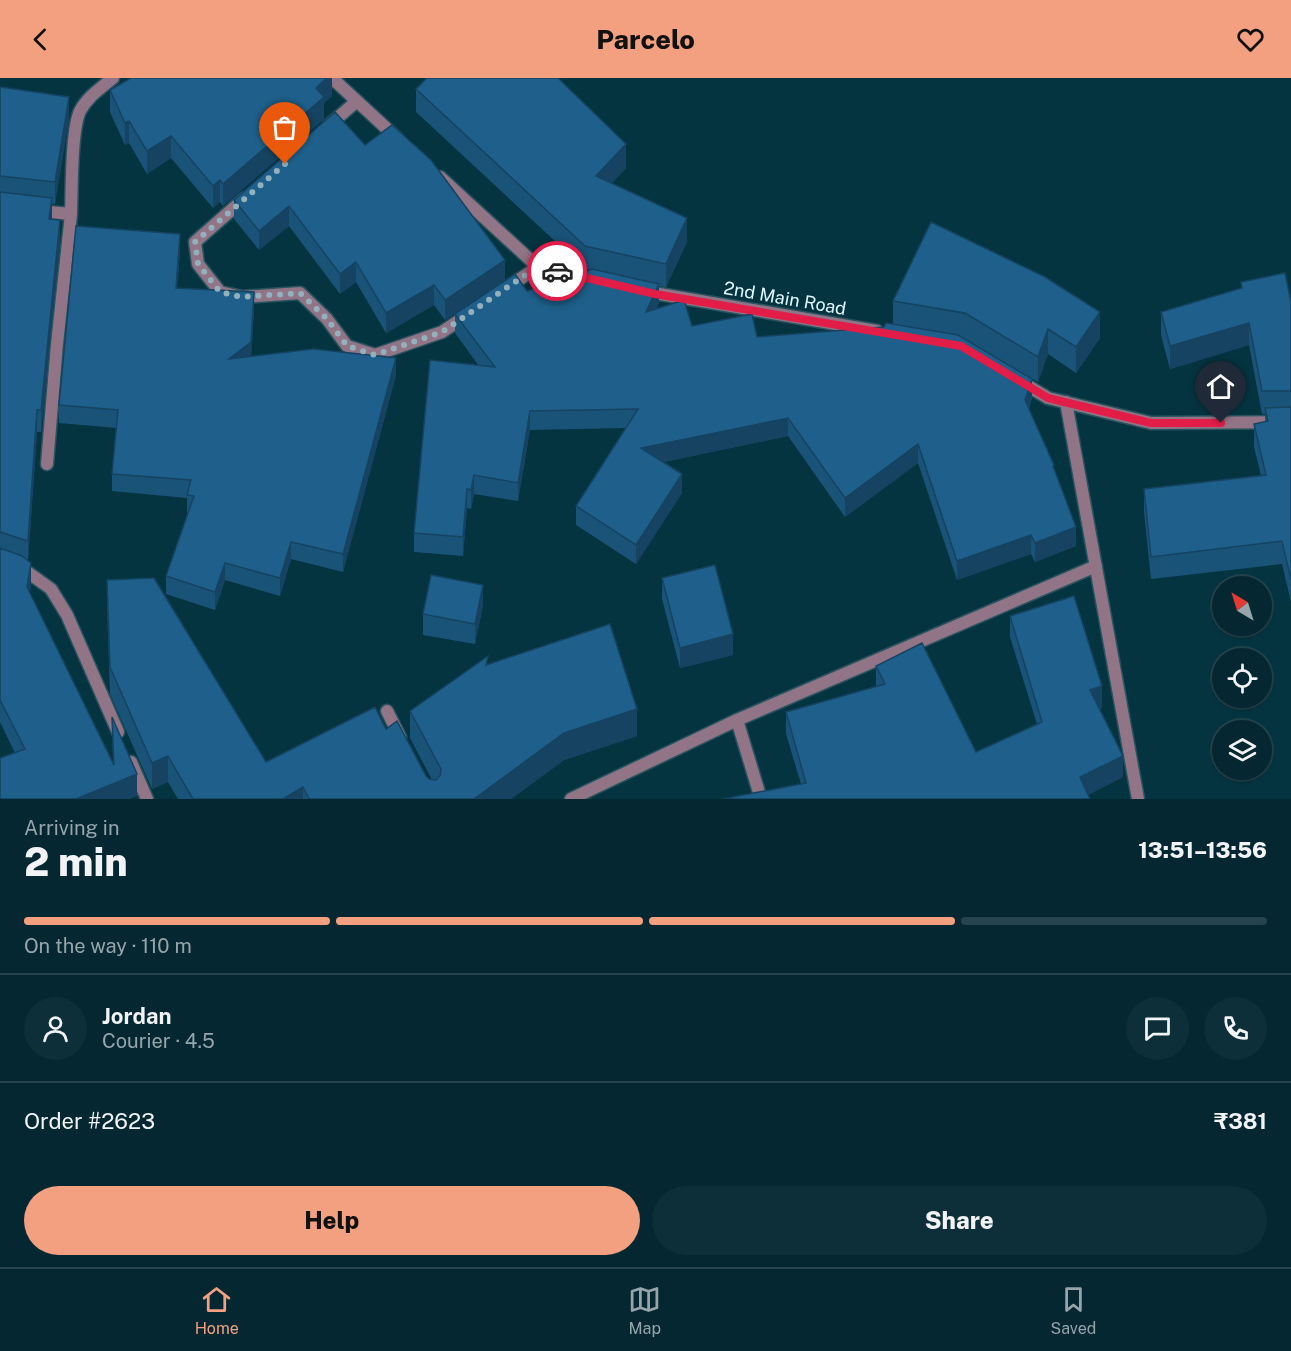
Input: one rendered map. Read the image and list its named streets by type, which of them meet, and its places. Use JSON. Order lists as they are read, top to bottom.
{
  "streets": {
    "street": ["2nd Main Road"]
  },
  "north": "top left",
  "page": {
    "header": "Parcelo",
    "heading": ["2 min", "Arriving in", "13:51–13:56"],
    "panel": [
      "Jordan",
      "Courier · 4.5",
      "Order #2623",
      "₹381"
    ],
    "bar": "On the way · 110 m",
    "buttons": ["Help", "Share"],
    "tabs": ["Home", "Map", "Saved"]
  }
}
